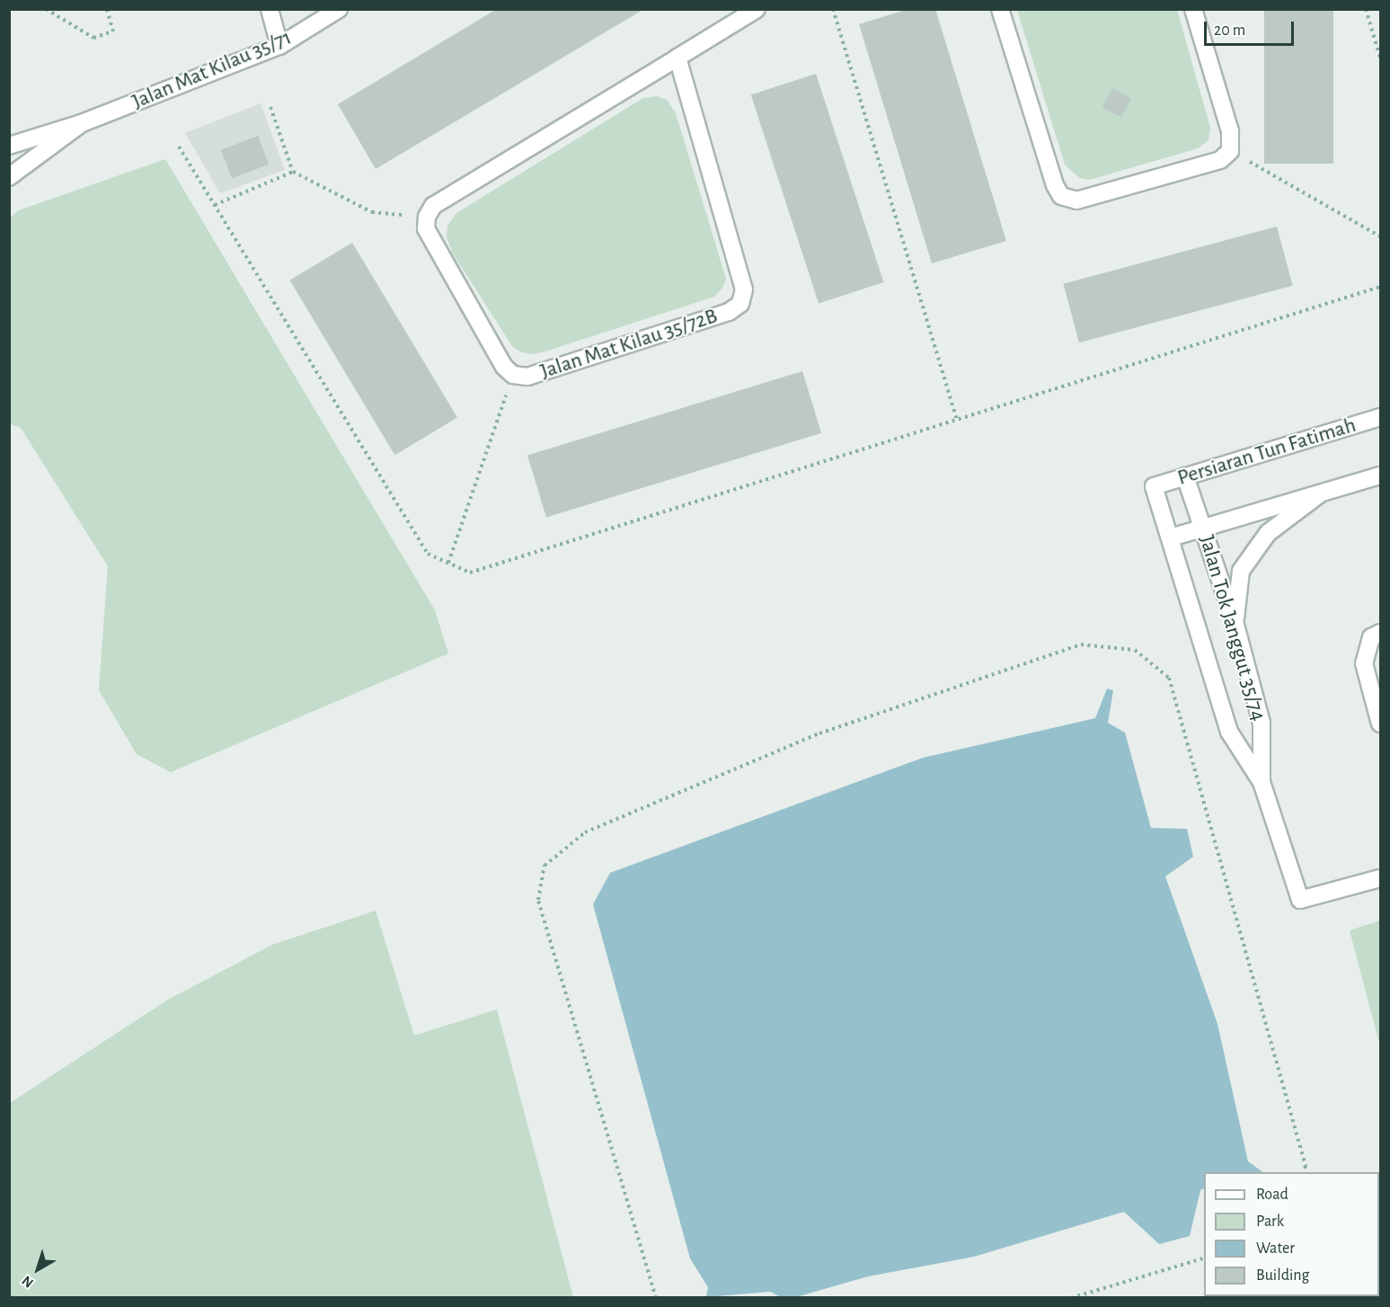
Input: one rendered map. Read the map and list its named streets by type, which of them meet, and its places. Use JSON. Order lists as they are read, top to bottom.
{
  "streets": {
    "street": [
      "Jalan Mat Kilau 35/71",
      "Jalan Mat Kilau 35/72B",
      "Persiaran Tun Fatimah",
      "Jalan Tok Janggut 35/74"
    ]
  },
  "crossings": [
    ["Persiaran Tun Fatimah", "Jalan Tok Janggut 35/74"]
  ],
  "legend": [
    "Road",
    "Park",
    "Water",
    "Building"
  ],
  "scale_bar": "20 m",
  "north": "bottom left"
}
